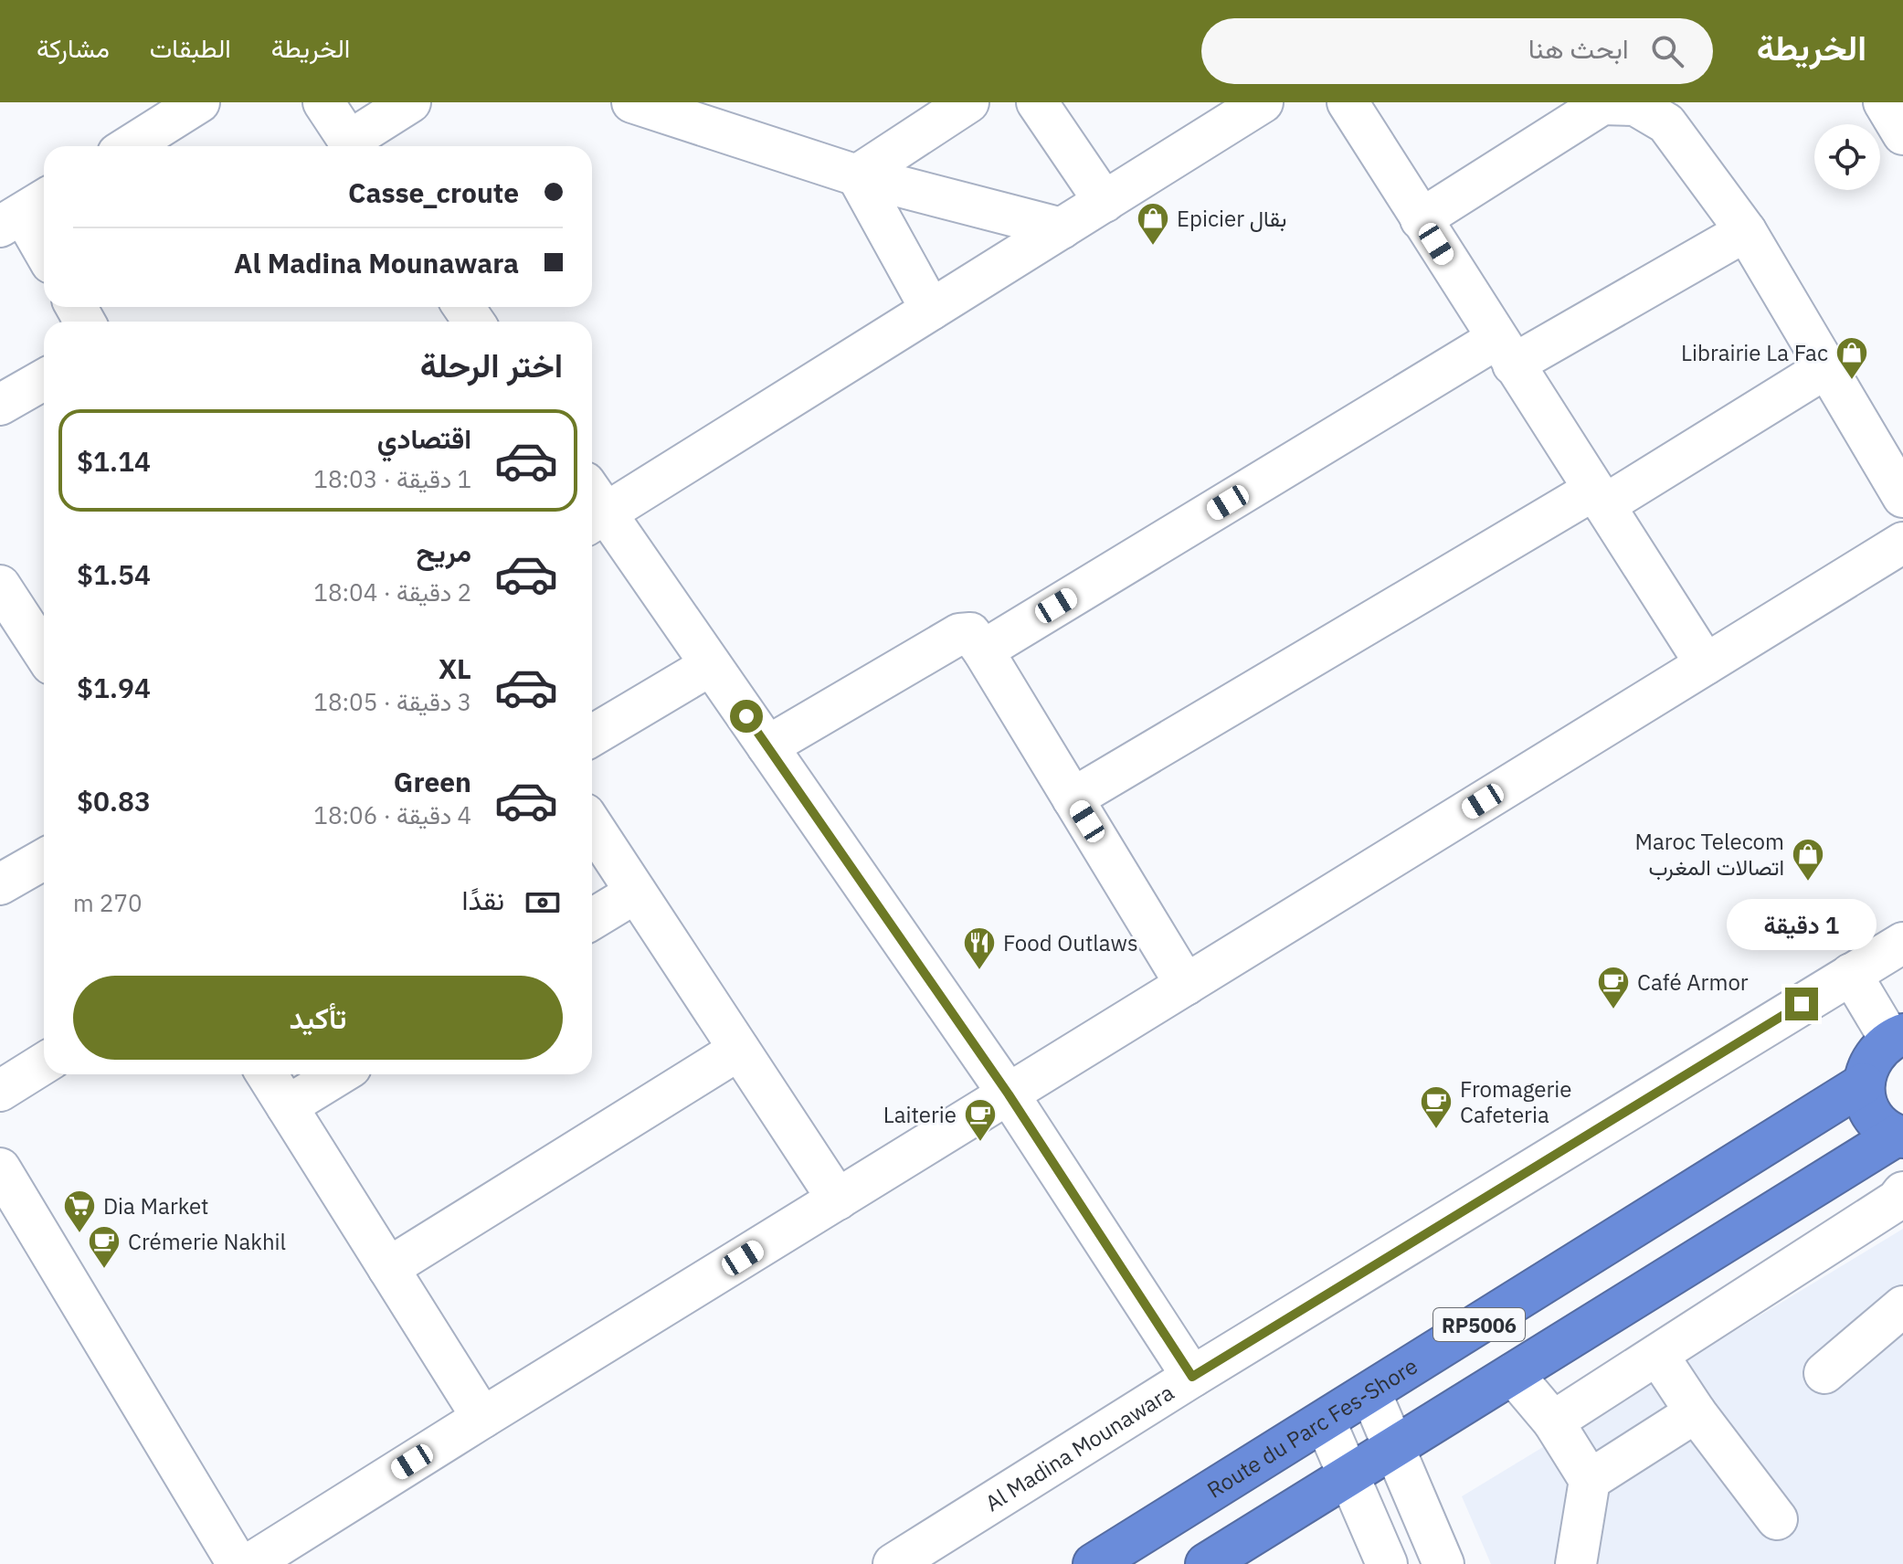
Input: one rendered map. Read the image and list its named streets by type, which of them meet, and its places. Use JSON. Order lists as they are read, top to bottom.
{
  "streets": {
    "highway": ["RP5006", "Route du Parc Fes-Shore"],
    "street": ["Al Madina Mounawara"]
  },
  "crossings": [
    ["RP5006", "Route du Parc Fes-Shore"]
  ],
  "places": {
    "shop": ["Epicier بقال", "Librairie La Fac", "Maroc Telecom اتصالات المغرب"],
    "restaurant": ["Food Outlaws"],
    "cafe": [
      "Café Armor",
      "Fromagerie Cafeteria",
      "Laiterie",
      "Crémerie Nakhil"
    ],
    "supermarket": ["Dia Market"]
  },
  "page": {
    "header": "الخريطة",
    "search": "ابحث هنا",
    "nav": ["الخريطة", "الطبقات", "مشاركة"],
    "banner": ["Casse_croute", "Al Madina Mounawara"],
    "heading": "اختر الرحلة",
    "list": [
      {
        "name": "اقتصادي",
        "note": "1 دقيقة · 18:03",
        "value": "$1.14"
      },
      {
        "name": "مريح",
        "note": "2 دقيقة · 18:04",
        "value": "$1.54"
      },
      {
        "name": "XL",
        "note": "3 دقيقة · 18:05",
        "value": "$1.94"
      },
      {
        "name": "Green",
        "note": "4 دقيقة · 18:06",
        "value": "$0.83"
      }
    ],
    "pay": ["نقدًا", "270 m"],
    "bubble": "1 دقيقة",
    "buttons": "تأكيد"
  }
}
